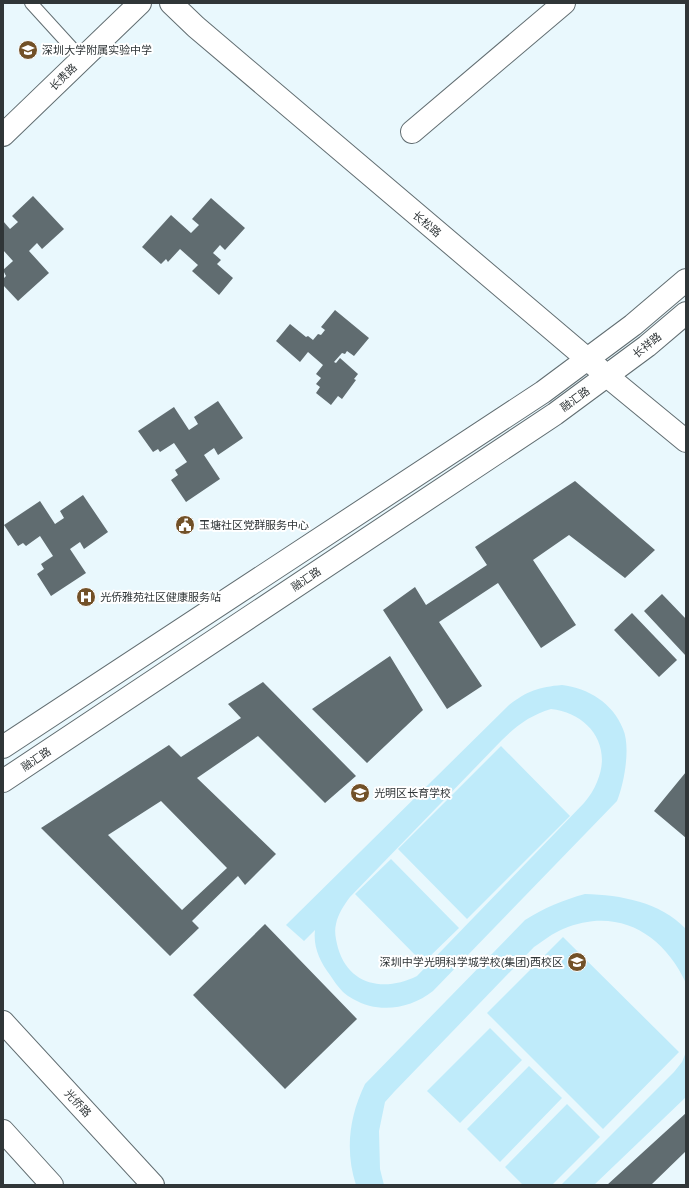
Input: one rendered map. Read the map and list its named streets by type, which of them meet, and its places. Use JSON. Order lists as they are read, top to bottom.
{
  "streets": {
    "street": [
      "长贵路",
      "长松路",
      "长祥路",
      "融汇路",
      "光侨路"
    ]
  },
  "crossings": [
    ["长松路", "长祥路"],
    ["长松路", "融汇路"],
    ["长祥路", "融汇路"]
  ],
  "places": {
    "school or university": ["深圳大学附属实验中学", "光明区长育学校", "深圳中学光明科学城学校(集团)西校区"],
    "public building": ["玉塘社区党群服务中心"],
    "hospital": ["光侨雅苑社区健康服务站"]
  }
}
